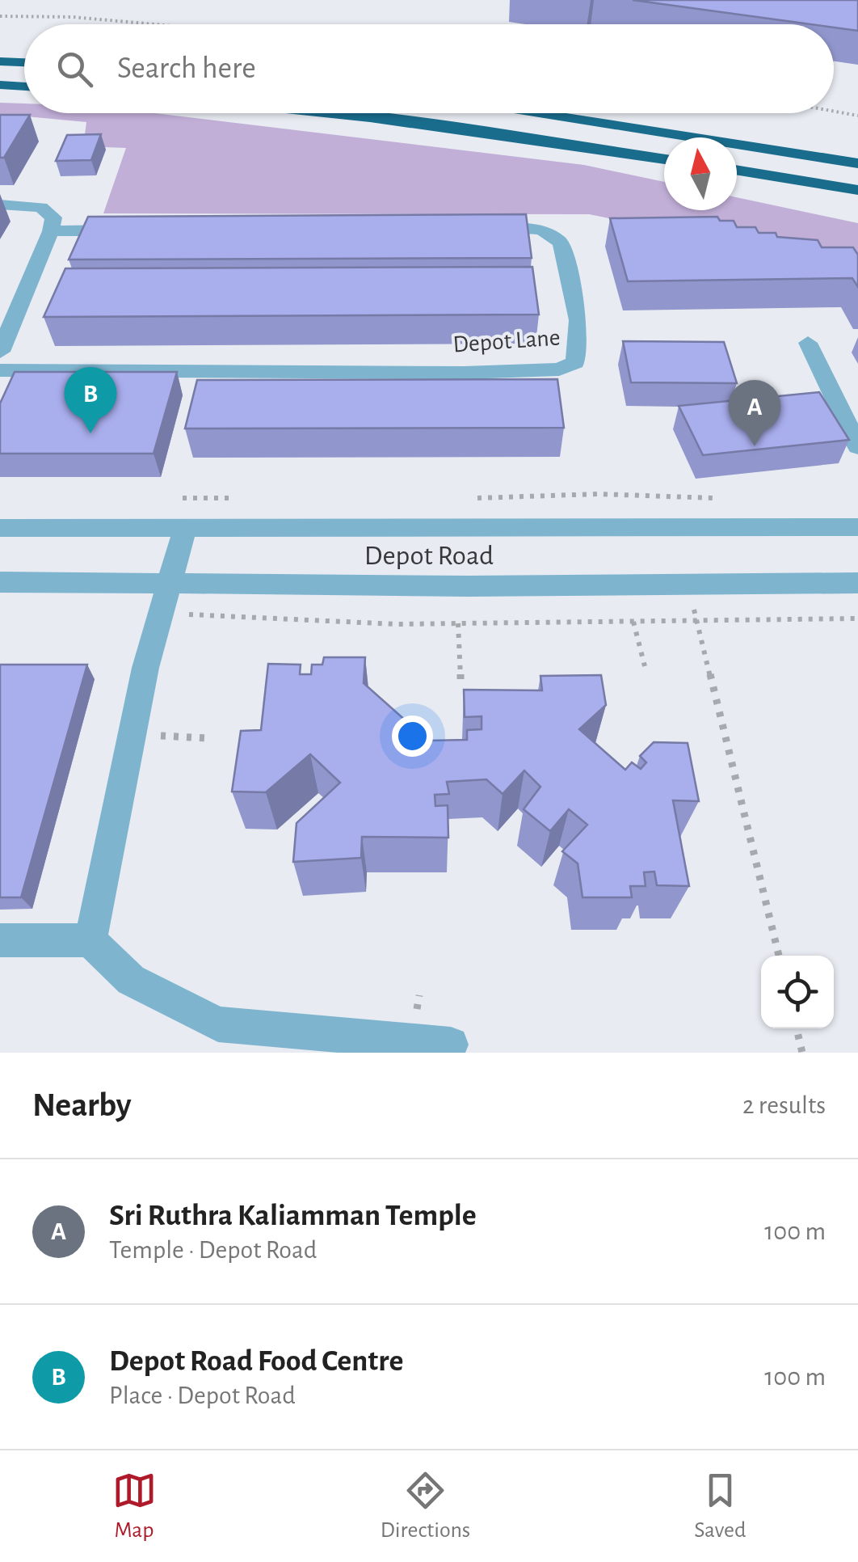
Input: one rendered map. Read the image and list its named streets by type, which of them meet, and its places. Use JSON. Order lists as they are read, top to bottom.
{
  "streets": {
    "street": ["Depot Lane", "Depot Road"]
  },
  "north": "top",
  "page": {
    "search": "Search here",
    "pins": ["B", "A"],
    "heading": ["Nearby", "2 results"],
    "list": [
      {
        "mark": "A",
        "name": "Sri Ruthra Kaliamman Temple",
        "note": "Temple · Depot Road",
        "value": "100 m"
      },
      {
        "mark": "B",
        "name": "Depot Road Food Centre",
        "note": "Place · Depot Road",
        "value": "100 m"
      }
    ],
    "nav": ["Map", "Directions", "Saved"]
  }
}
